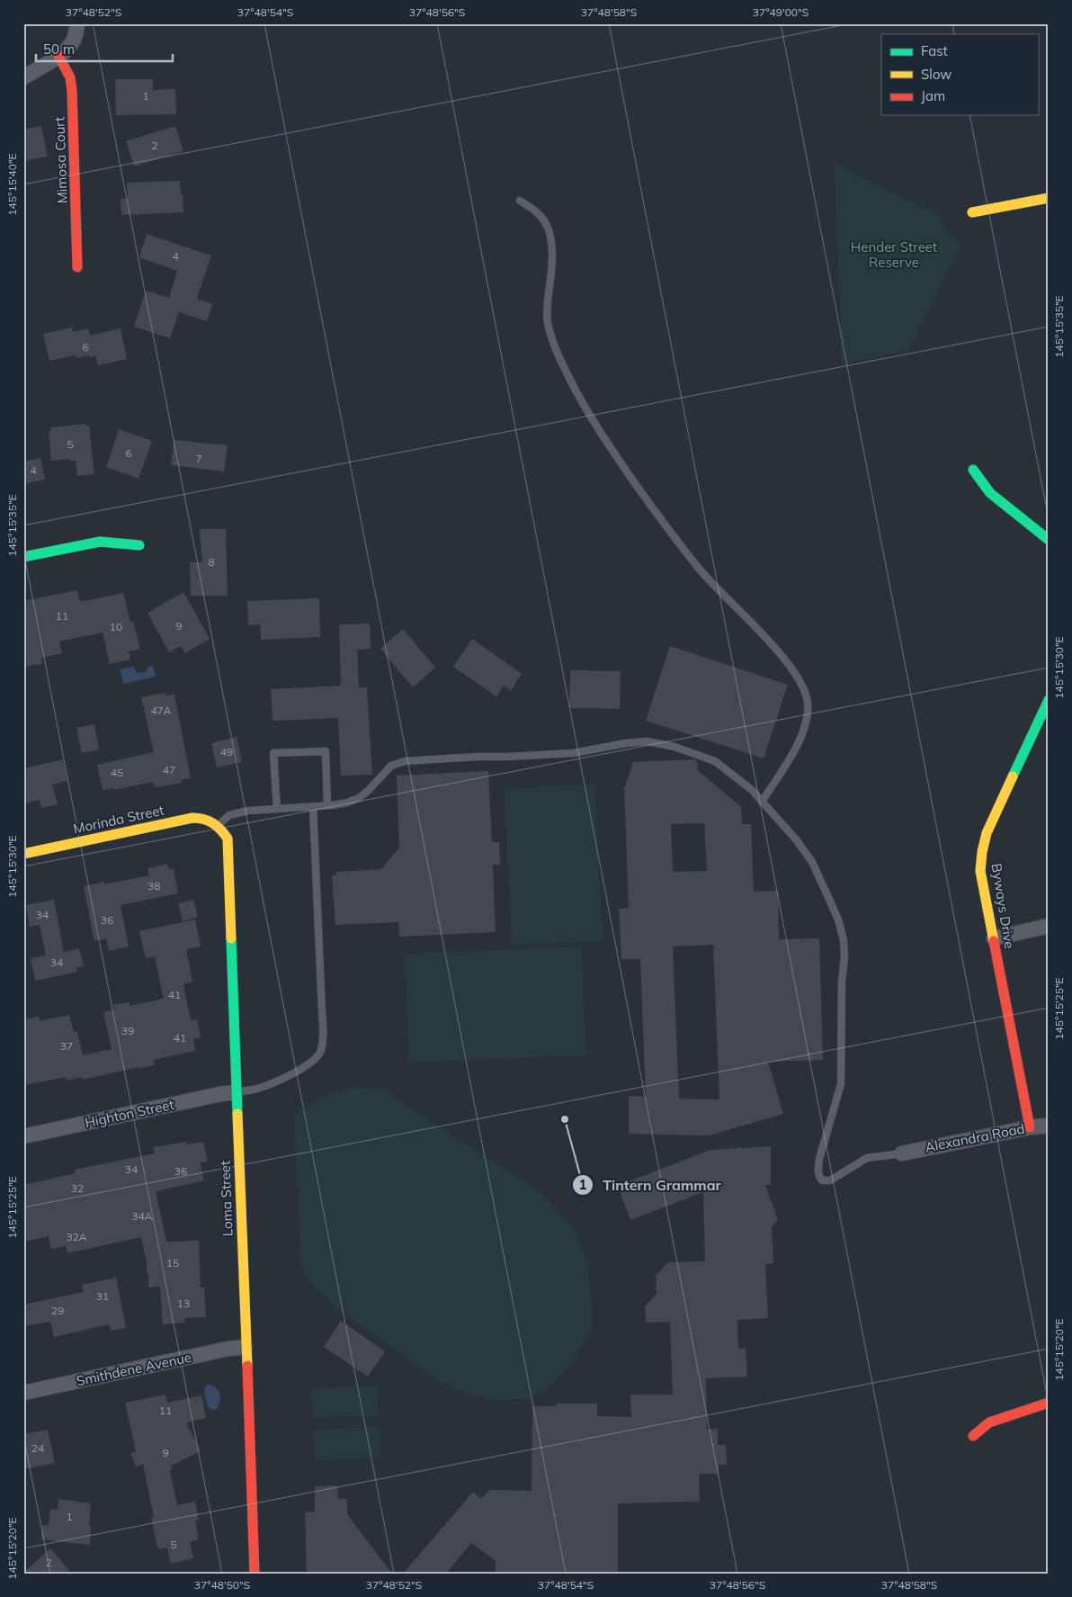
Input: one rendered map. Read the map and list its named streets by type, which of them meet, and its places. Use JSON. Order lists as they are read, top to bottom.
{
  "streets": {
    "street": [
      "Mimosa Court",
      "Morinda Street",
      "Byways Drive",
      "Highton Street",
      "Alexandra Road",
      "Loma Street",
      "Smithdene Avenue"
    ]
  },
  "crossings": [
    ["Morinda Street", "Loma Street"],
    ["Byways Drive", "Alexandra Road"],
    ["Highton Street", "Loma Street"],
    ["Loma Street", "Smithdene Avenue"]
  ],
  "parks": ["Hender Street Reserve"],
  "places": ["Tintern Grammar"],
  "house_numbers": [
    "1",
    "2",
    "4",
    "6",
    "5",
    "6",
    "7",
    "4",
    "8",
    "11",
    "9",
    "10",
    "47A",
    "49",
    "47",
    "45",
    "38",
    "34",
    "36",
    "34",
    "41",
    "39",
    "41",
    "37",
    "34",
    "36",
    "32",
    "34A",
    "32A",
    "15",
    "31",
    "13",
    "29",
    "11",
    "24",
    "9",
    "1",
    "5",
    "2"
  ],
  "legend": ["Fast", "Slow", "Jam"],
  "scale_bar": "50 m",
  "coordinates": [
    "37°48'52\"S",
    "37°48'54\"S",
    "37°48'56\"S",
    "37°48'58\"S",
    "37°49'00\"S",
    "145°15'40\"E",
    "145°15'35\"E",
    "145°15'30\"E",
    "145°15'25\"E",
    "145°15'20\"E",
    "37°48'50\"S"
  ]
}
